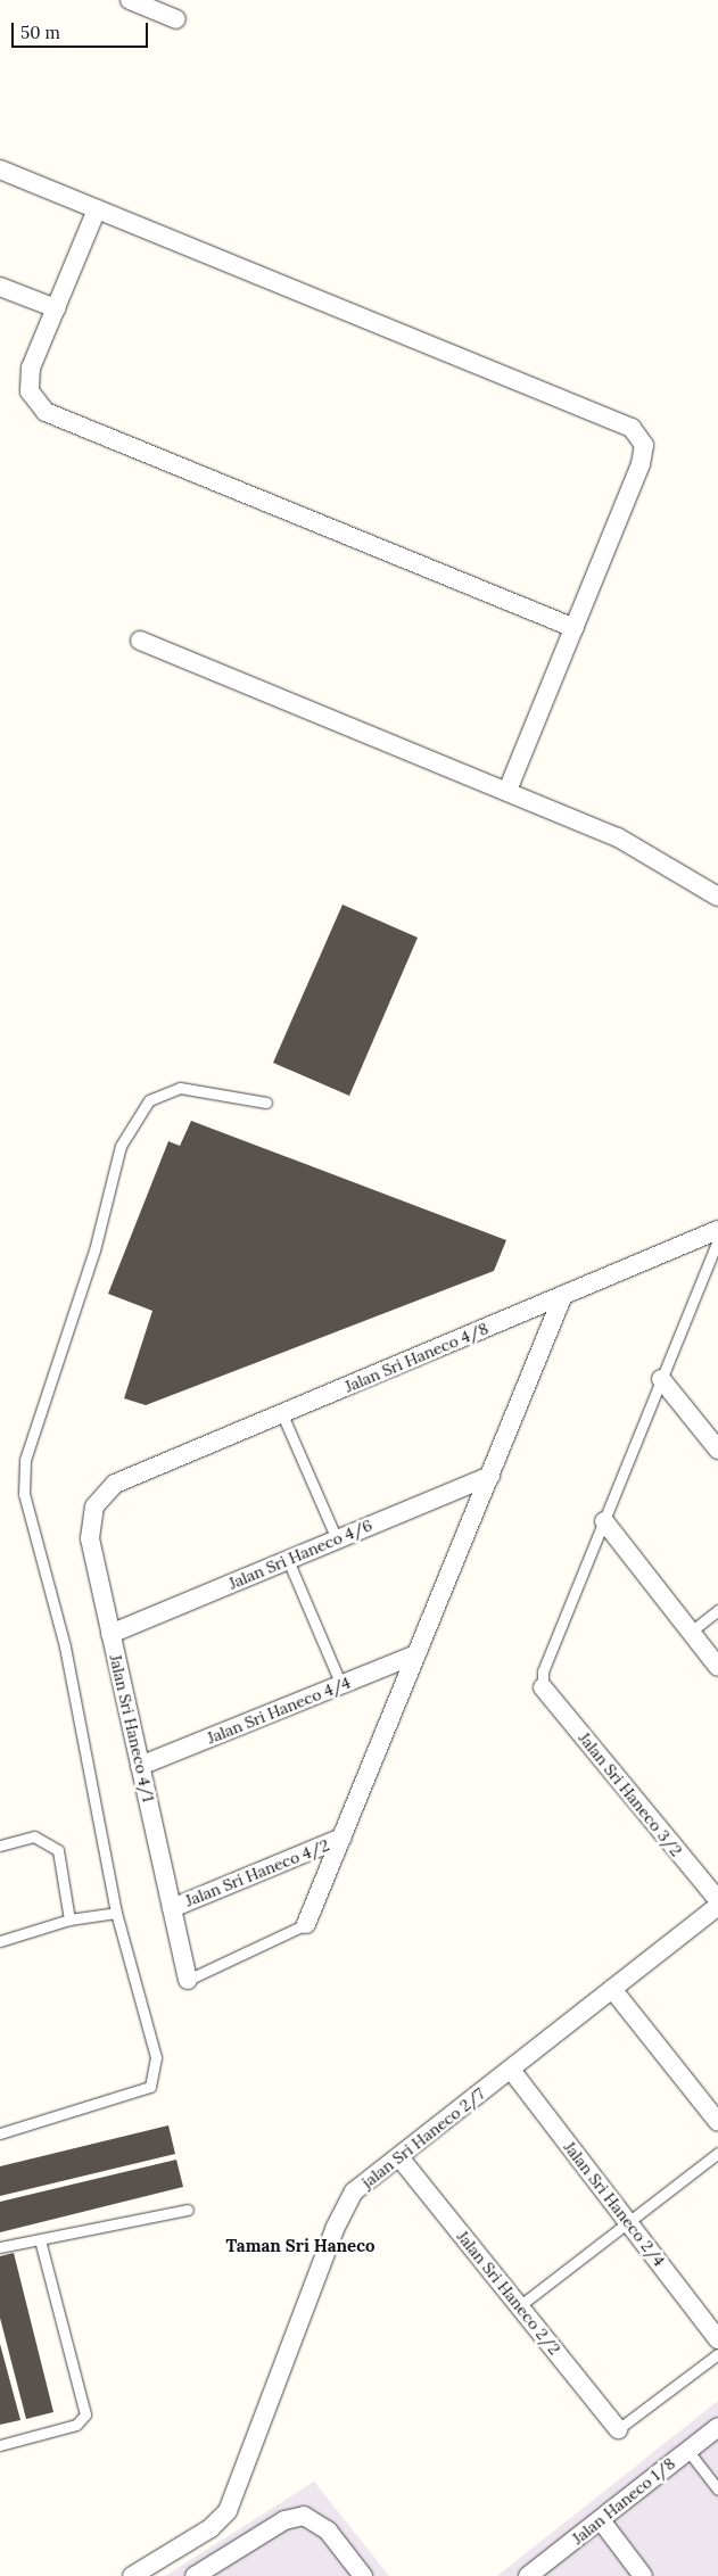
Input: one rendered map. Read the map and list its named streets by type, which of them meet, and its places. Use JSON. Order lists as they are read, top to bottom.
{
  "streets": {
    "street": [
      "Jalan Sri Haneco 4/8",
      "Jalan Sri Haneco 4/6",
      "Jalan Sri Haneco 4/4",
      "Jalan Sri Haneco 4/1",
      "Jalan Sri Haneco 3/2",
      "Jalan Sri Haneco 4/2",
      "jalan Sri Haneco 2/7",
      "Jalan Sri Haneco 2/4",
      "Jalan Sri Haneco 2/2",
      "Jalan Haneco 1/8"
    ]
  },
  "crossings": [
    ["Jalan Sri Haneco 4/8", "Jalan Sri Haneco 4/1"],
    ["Jalan Sri Haneco 4/6", "Jalan Sri Haneco 4/1"],
    ["Jalan Sri Haneco 4/4", "Jalan Sri Haneco 4/1"],
    ["Jalan Sri Haneco 4/1", "Jalan Sri Haneco 4/2"],
    ["jalan Sri Haneco 2/7", "Jalan Sri Haneco 2/4"],
    ["jalan Sri Haneco 2/7", "Jalan Sri Haneco 2/2"]
  ],
  "districts": ["Taman Sri Haneco"],
  "scale_bar": "50 m"
}
